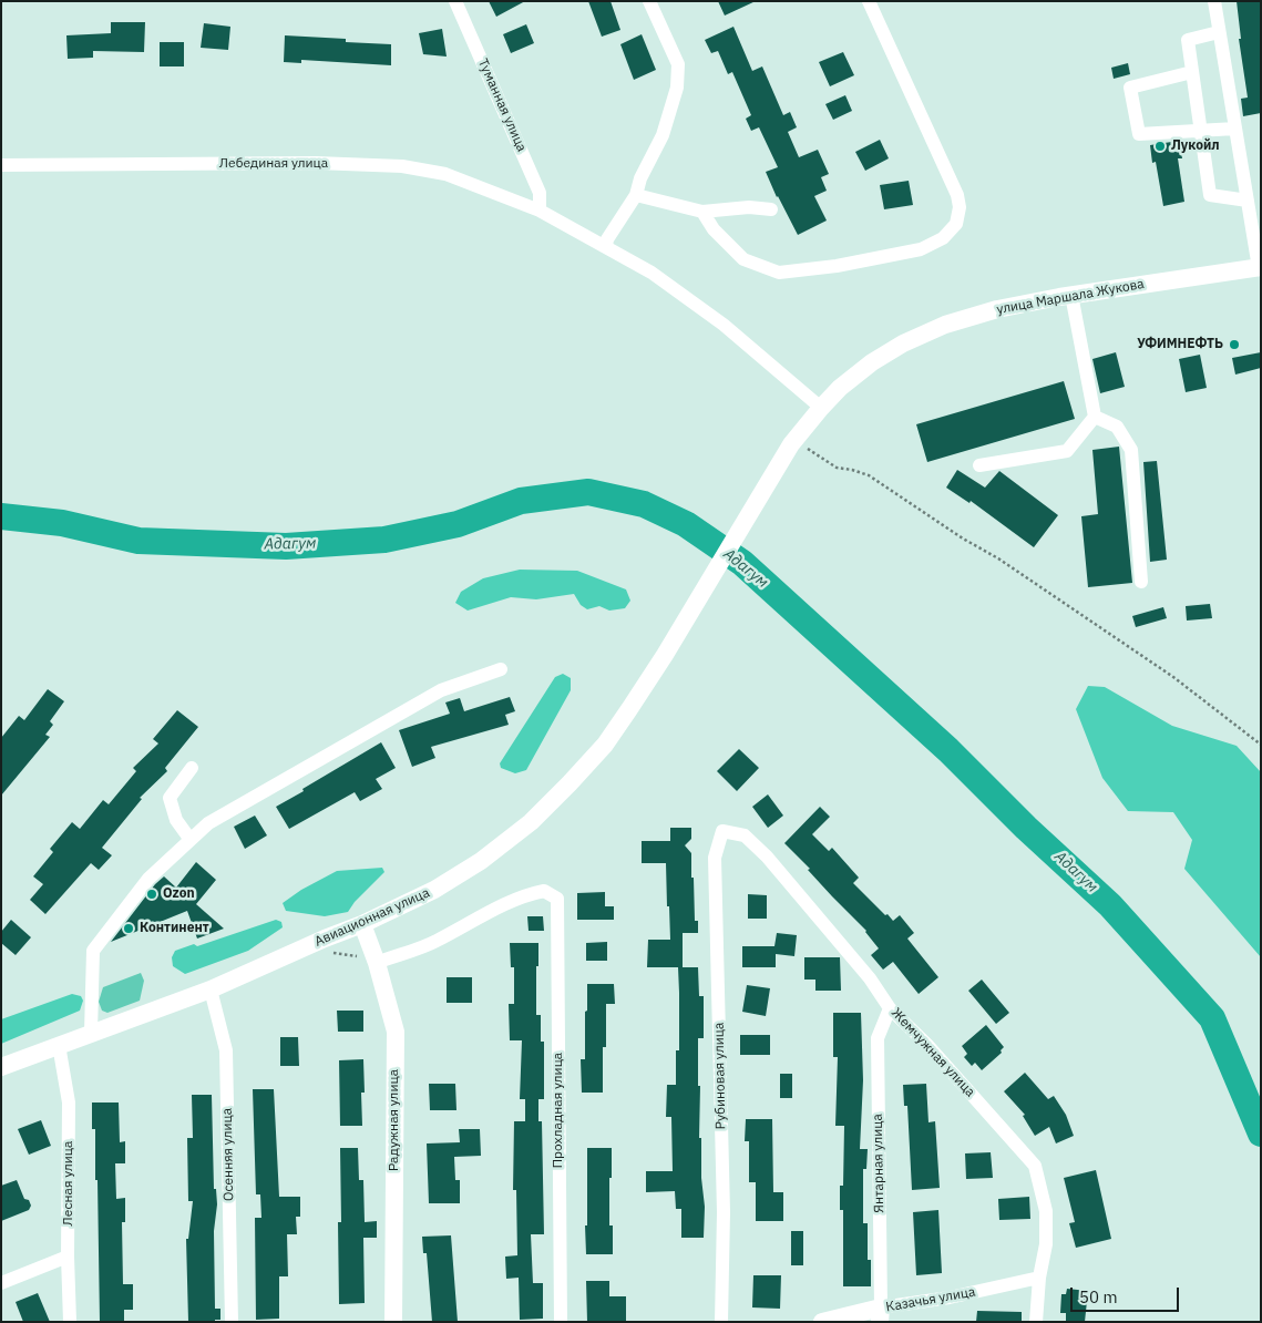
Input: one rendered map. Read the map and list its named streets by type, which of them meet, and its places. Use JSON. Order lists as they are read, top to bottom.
{
  "streets": {
    "main road": [
      "улица Маршала Жукова",
      "Авиационная улица",
      "Радужная улица",
      "Казачья улица"
    ],
    "street": [
      "Туманная улица",
      "Лебединая улица",
      "Жемчужная улица",
      "Рубиновая улица",
      "Прохладная улица",
      "Осенняя улица",
      "Янтарная улица",
      "Лесная улица"
    ]
  },
  "crossings": [
    ["Туманная улица", "Лебединая улица"],
    ["Лебединая улица", "улица Маршала Жукова"],
    ["улица Маршала Жукова", "Авиационная улица"],
    ["Авиационная улица", "Радужная улица"],
    ["Авиационная улица", "Осенняя улица"],
    ["Авиационная улица", "Лесная улица"],
    ["Жемчужная улица", "Рубиновая улица"],
    ["Жемчужная улица", "Янтарная улица"],
    ["Жемчужная улица", "Казачья улица"],
    ["Прохладная улица", "Радужная улица"],
    ["Янтарная улица", "Казачья улица"]
  ],
  "water": ["Адагум"],
  "places": [
    "Лукойл",
    "УФИМНЕФТЬ",
    "Ozon",
    "Континент"
  ],
  "scale_bar": "50 m"
}
